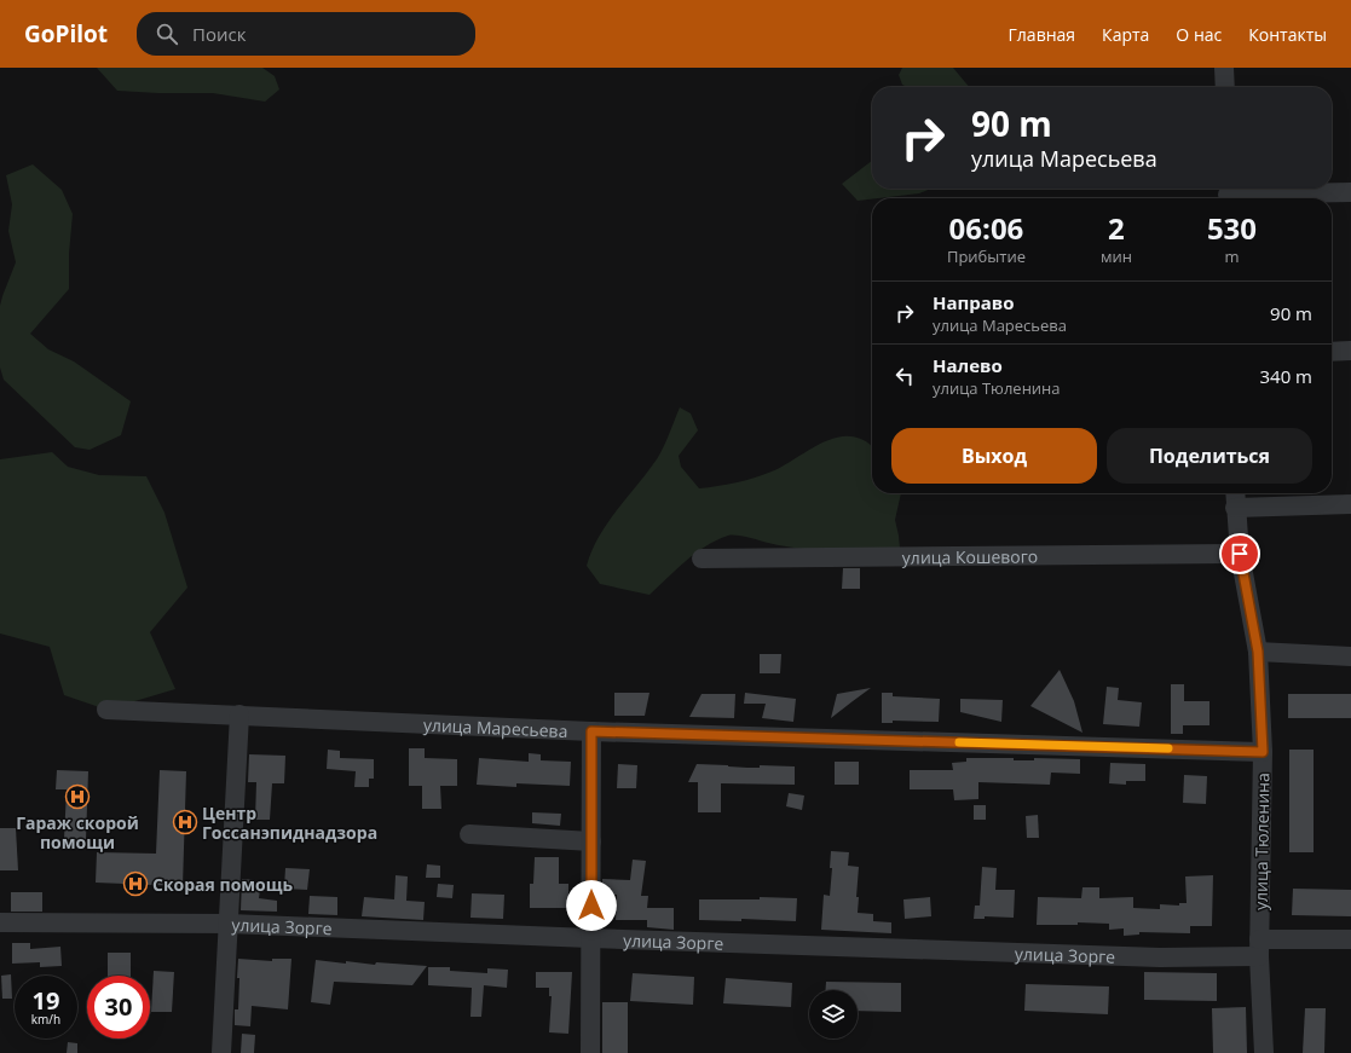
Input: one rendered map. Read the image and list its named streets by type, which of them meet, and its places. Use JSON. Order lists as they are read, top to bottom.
{
  "streets": {
    "street": [
      "улица Кошевого",
      "улица Маресьева",
      "улица Тюленина",
      "улица Зорге"
    ]
  },
  "crossings": [
    ["улица Кошевого", "улица Тюленина"],
    ["улица Маресьева", "улица Тюленина"],
    ["улица Тюленина", "улица Зорге"]
  ],
  "places": {
    "hospital": ["Гараж скорой помощи", "Центр Госсанэпиднадзора", "Скорая помощь"]
  },
  "page": {
    "header": "GoPilot",
    "search": "Поиск",
    "nav": [
      "Главная",
      "Карта",
      "О нас",
      "Контакты"
    ],
    "turn": ["90 m", "улица Маресьева"],
    "eta": [
      "06:06",
      "Прибытие",
      "2",
      "мин",
      "530",
      "m"
    ],
    "list": [
      {
        "name": "Направо",
        "note": "улица Маресьева",
        "value": "90 m"
      },
      {
        "name": "Налево",
        "note": "улица Тюленина",
        "value": "340 m"
      }
    ],
    "buttons": ["Выход", "Поделиться"],
    "speed": "19 km/h",
    "limit": "30"
  }
}
